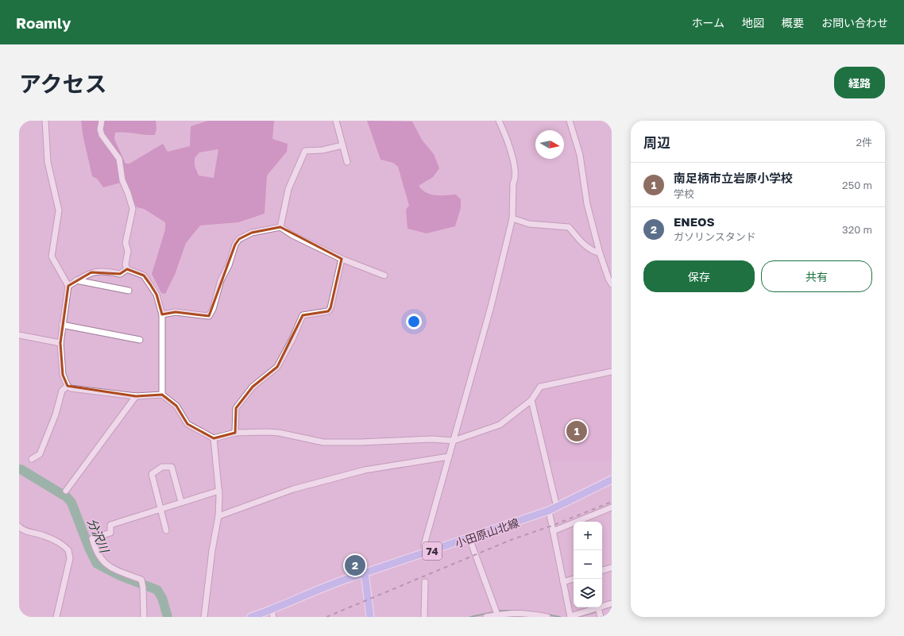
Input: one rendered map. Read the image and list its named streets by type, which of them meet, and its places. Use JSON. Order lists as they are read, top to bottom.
{
  "streets": {
    "main road": ["小田原山北線", "74"]
  },
  "water": ["分沢川"],
  "north": "right",
  "page": {
    "header": "Roamly",
    "nav": [
      "ホーム",
      "地図",
      "概要",
      "お問い合わせ"
    ],
    "title": "アクセス",
    "buttons": [
      "経路",
      ["保存", "共有"]
    ],
    "heading": ["周辺", "2件"],
    "list": [
      {
        "mark": "1",
        "name": "南足柄市立岩原小学校",
        "note": "学校",
        "value": "250 m"
      },
      {
        "mark": "2",
        "name": "ENEOS",
        "note": "ガソリンスタンド",
        "value": "320 m"
      }
    ],
    "pins": ["1", "2"],
    "map_buttons": ["+", "−"]
  }
}
